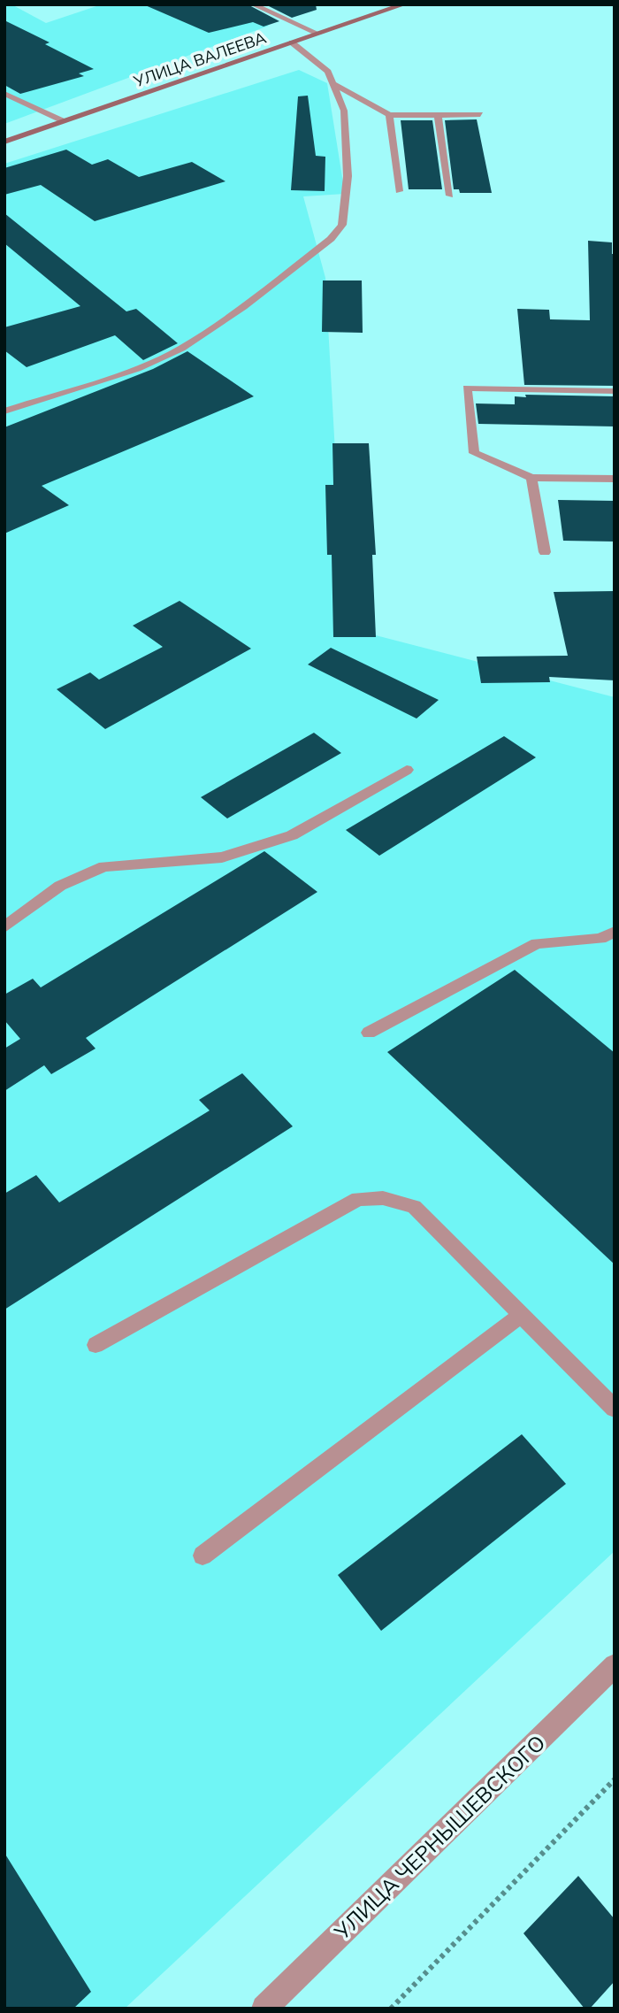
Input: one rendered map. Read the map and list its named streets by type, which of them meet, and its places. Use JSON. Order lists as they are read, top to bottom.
{
  "streets": {
    "main road": ["УЛИЦА ВАЛЕЕВА"],
    "street": ["УЛИЦА ЧЕРНЫШЕВСКОГО"]
  }
}
